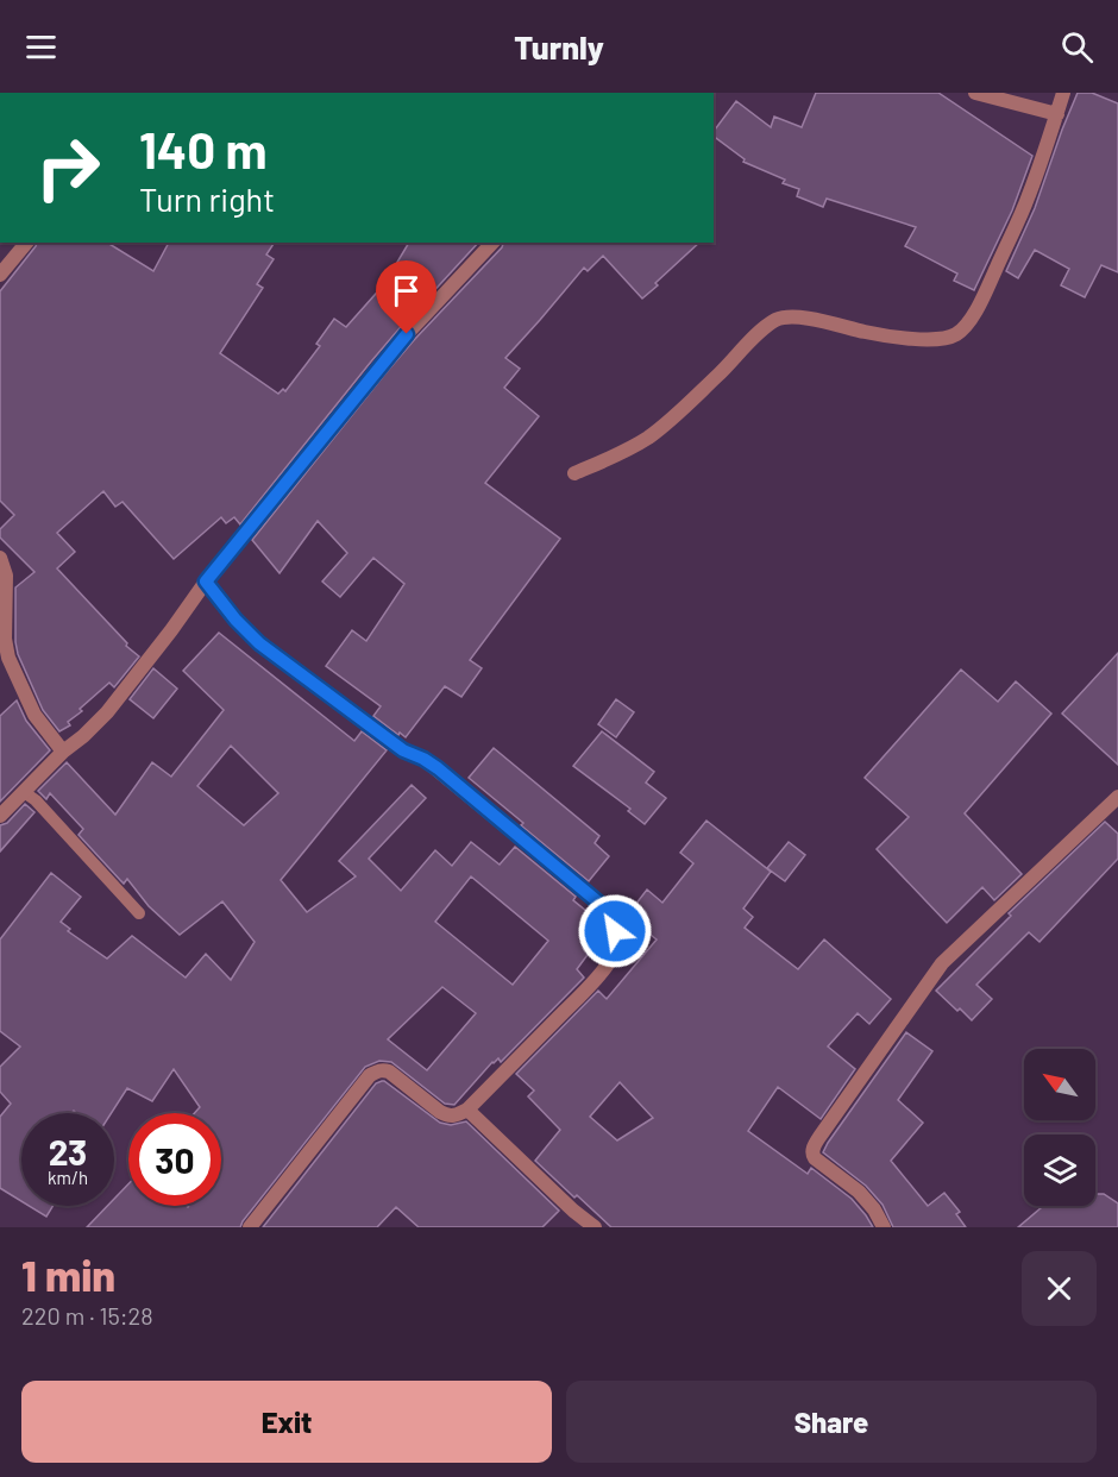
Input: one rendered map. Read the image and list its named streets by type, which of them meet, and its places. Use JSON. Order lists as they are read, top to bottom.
{
  "north": "top left",
  "page": {
    "header": "Turnly",
    "turn": ["140 m", "Turn right"],
    "speed": "23 km/h",
    "limit": "30",
    "heading": ["1 min", "220 m · 15:28"],
    "buttons": ["Exit", "Share"]
  }
}
